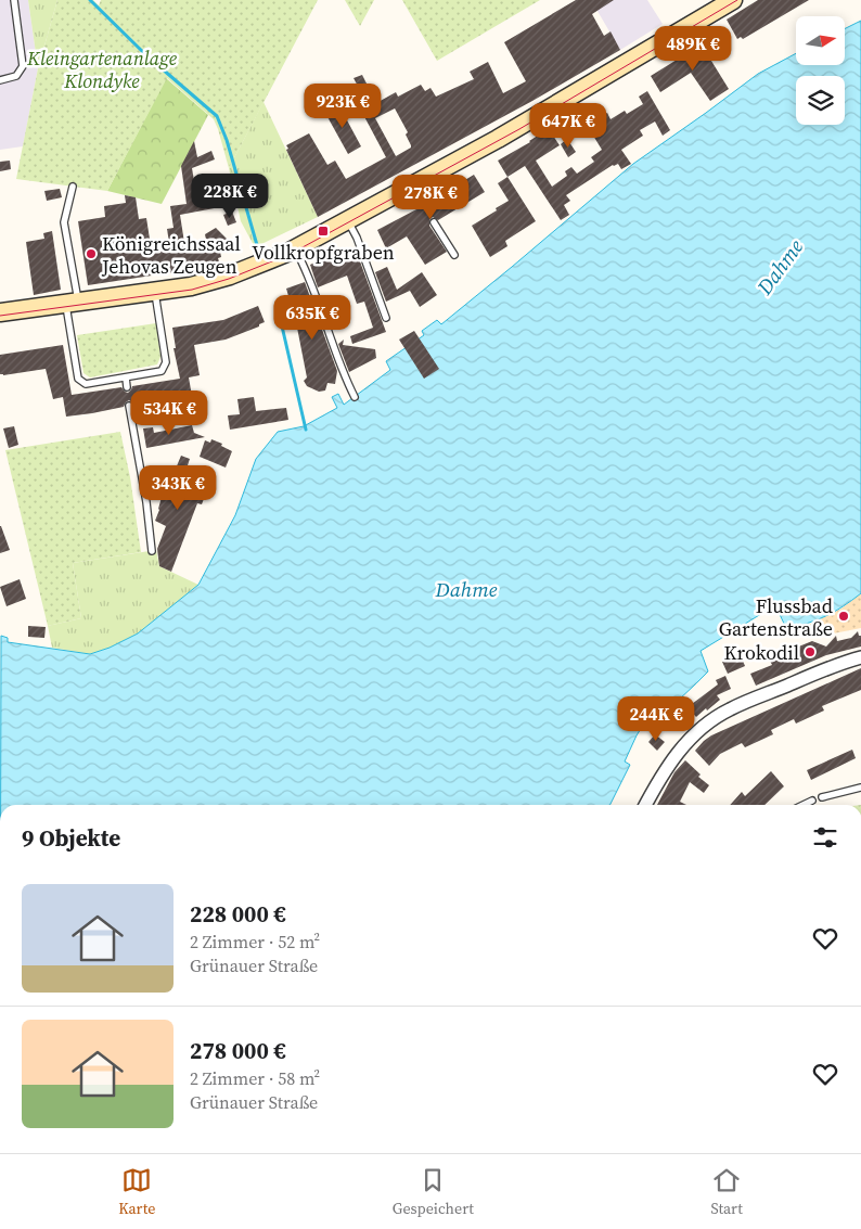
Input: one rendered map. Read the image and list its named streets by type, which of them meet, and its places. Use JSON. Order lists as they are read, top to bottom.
{
  "water": ["Dahme"],
  "parks": ["Kleingartenanlage Klondyke"],
  "places": {
    "transit": ["Vollkropfgraben"],
    "other": ["Königreichssaal Jehovas Zeugen", "Flussbad Gartenstraße", "Krokodil"]
  },
  "north": "right",
  "page": {
    "price": [
      "489K €",
      "923K €",
      "647K €",
      "228K €",
      "278K €",
      "635K €",
      "534K €",
      "343K €",
      "244K €"
    ],
    "heading": "9 Objekte",
    "list": [
      {
        "name": "228 000 €",
        "note": "2 Zimmer · 52 m² · Grünauer Straße"
      },
      {
        "name": "278 000 €",
        "note": "2 Zimmer · 58 m² · Grünauer Straße"
      }
    ],
    "tabs": ["Karte", "Gespeichert", "Start"]
  }
}
